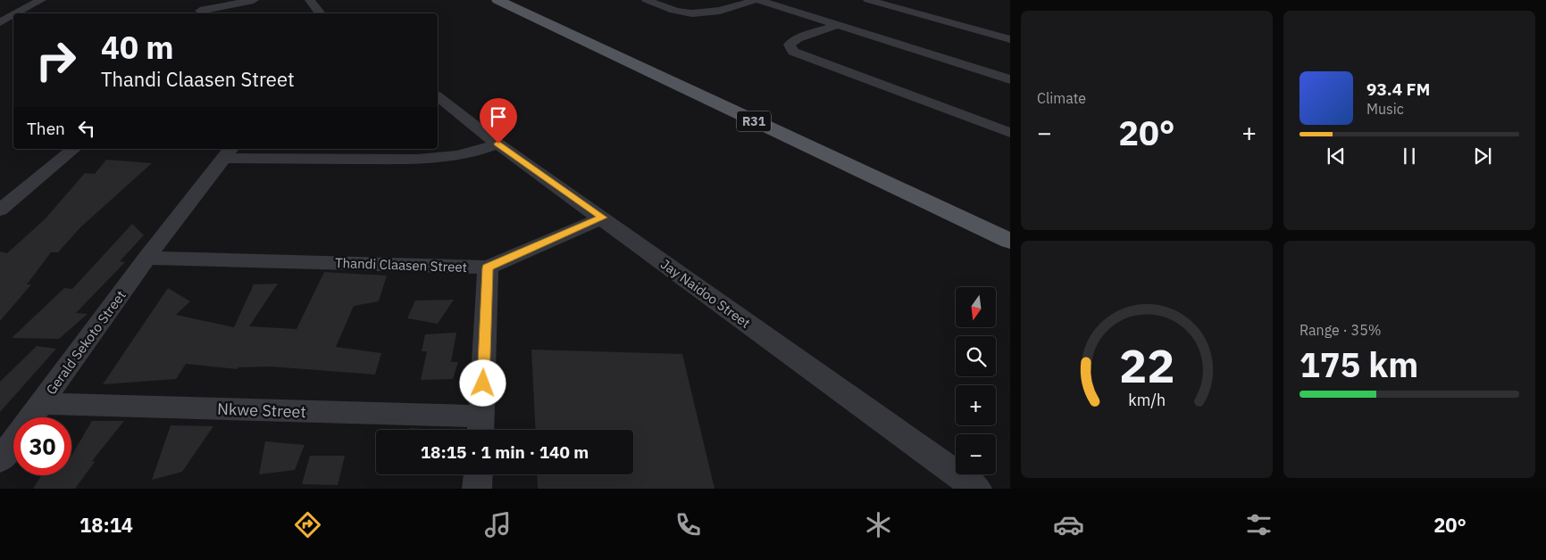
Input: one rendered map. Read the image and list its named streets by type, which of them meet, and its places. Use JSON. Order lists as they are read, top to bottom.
{
  "streets": {
    "main road": ["R31"],
    "street": [
      "Thandi Claasen Street",
      "Jay Naidoo Street",
      "Gerald Sekoto Street",
      "Nkwe Street"
    ]
  },
  "crossings": [
    ["Thandi Claasen Street", "Jay Naidoo Street"],
    ["Thandi Claasen Street", "Gerald Sekoto Street"],
    ["Gerald Sekoto Street", "Nkwe Street"]
  ],
  "north": "bottom",
  "page": {
    "tile": [
      "Climate",
      ["Range · 35%", "175 km"]
    ],
    "turn": ["40 m", "Thandi Claasen Street"],
    "song": ["93.4 FM", "Music"],
    "then": "Then",
    "heat": ["−", "20°", "+"],
    "map_buttons": ["+", "−"],
    "limit": "30",
    "trip": "18:15 · 1 min · 140 m",
    "tabs": ["18:14", "20°"],
    "gauge": ["22", "km/h"]
  }
}
